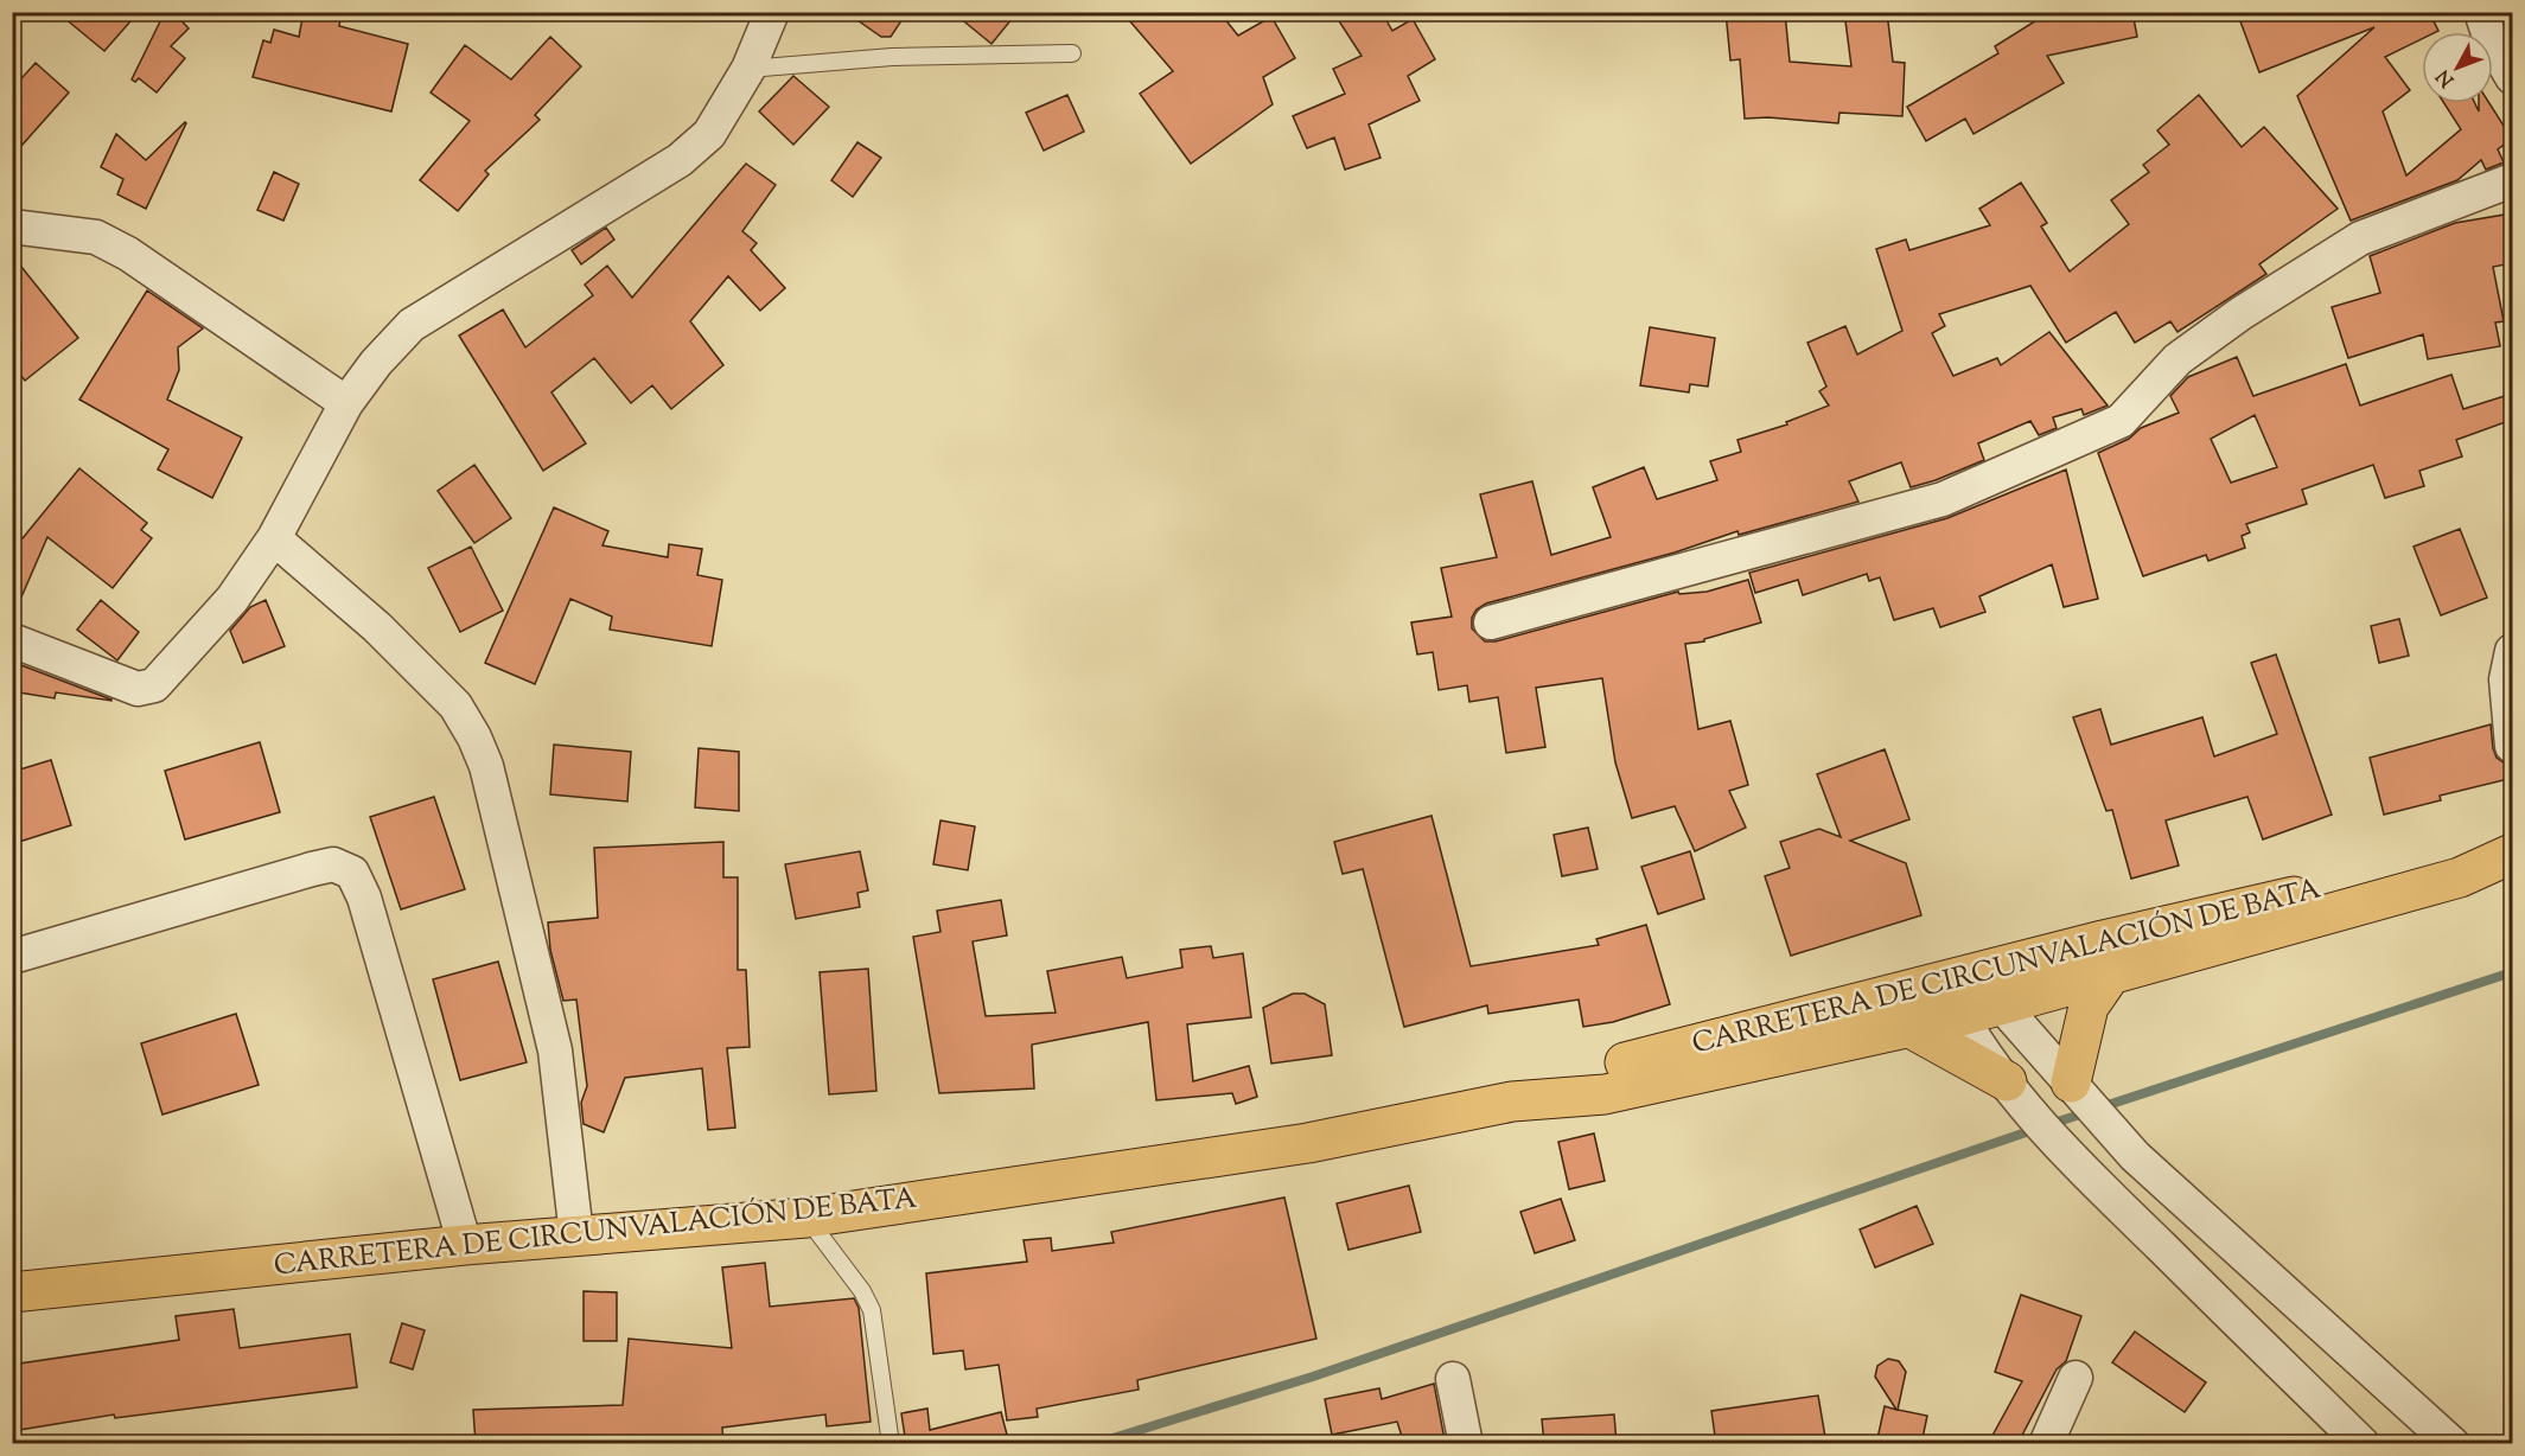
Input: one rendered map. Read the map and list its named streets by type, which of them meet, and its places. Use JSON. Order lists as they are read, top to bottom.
{
  "streets": {
    "main road": ["CARRETERA DE CIRCUNVALACIÓN DE BATA"]
  },
  "north": "bottom left"
}
